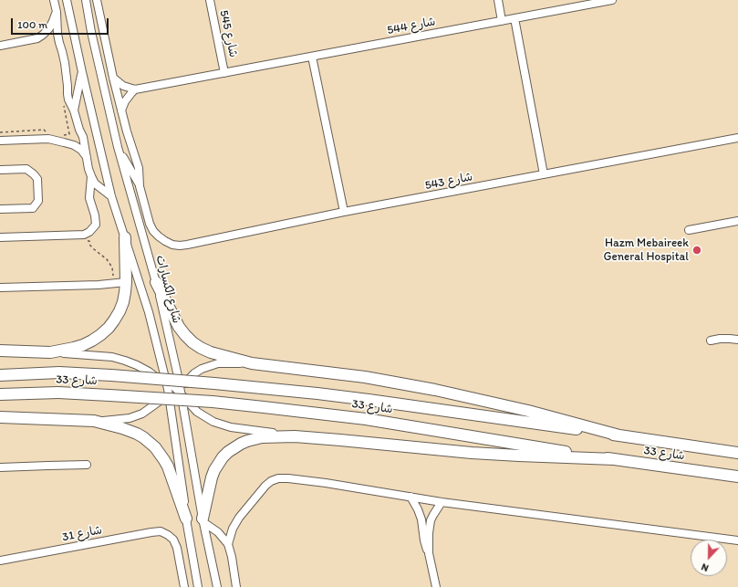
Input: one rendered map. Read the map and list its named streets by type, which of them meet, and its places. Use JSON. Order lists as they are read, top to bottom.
{
  "streets": {
    "highway": ["شارع 33"],
    "street": [
      "شارع 544",
      "شارع 545",
      "شارع 543",
      "شارع الكسارات",
      "شارع 31"
    ]
  },
  "crossings": [
    ["شارع 544", "شارع 545"],
    ["شارع 543", "شارع الكسارات"]
  ],
  "places": ["Hazm Mebaireek General Hospital"],
  "scale_bar": "100 m",
  "north": "bottom"
}
